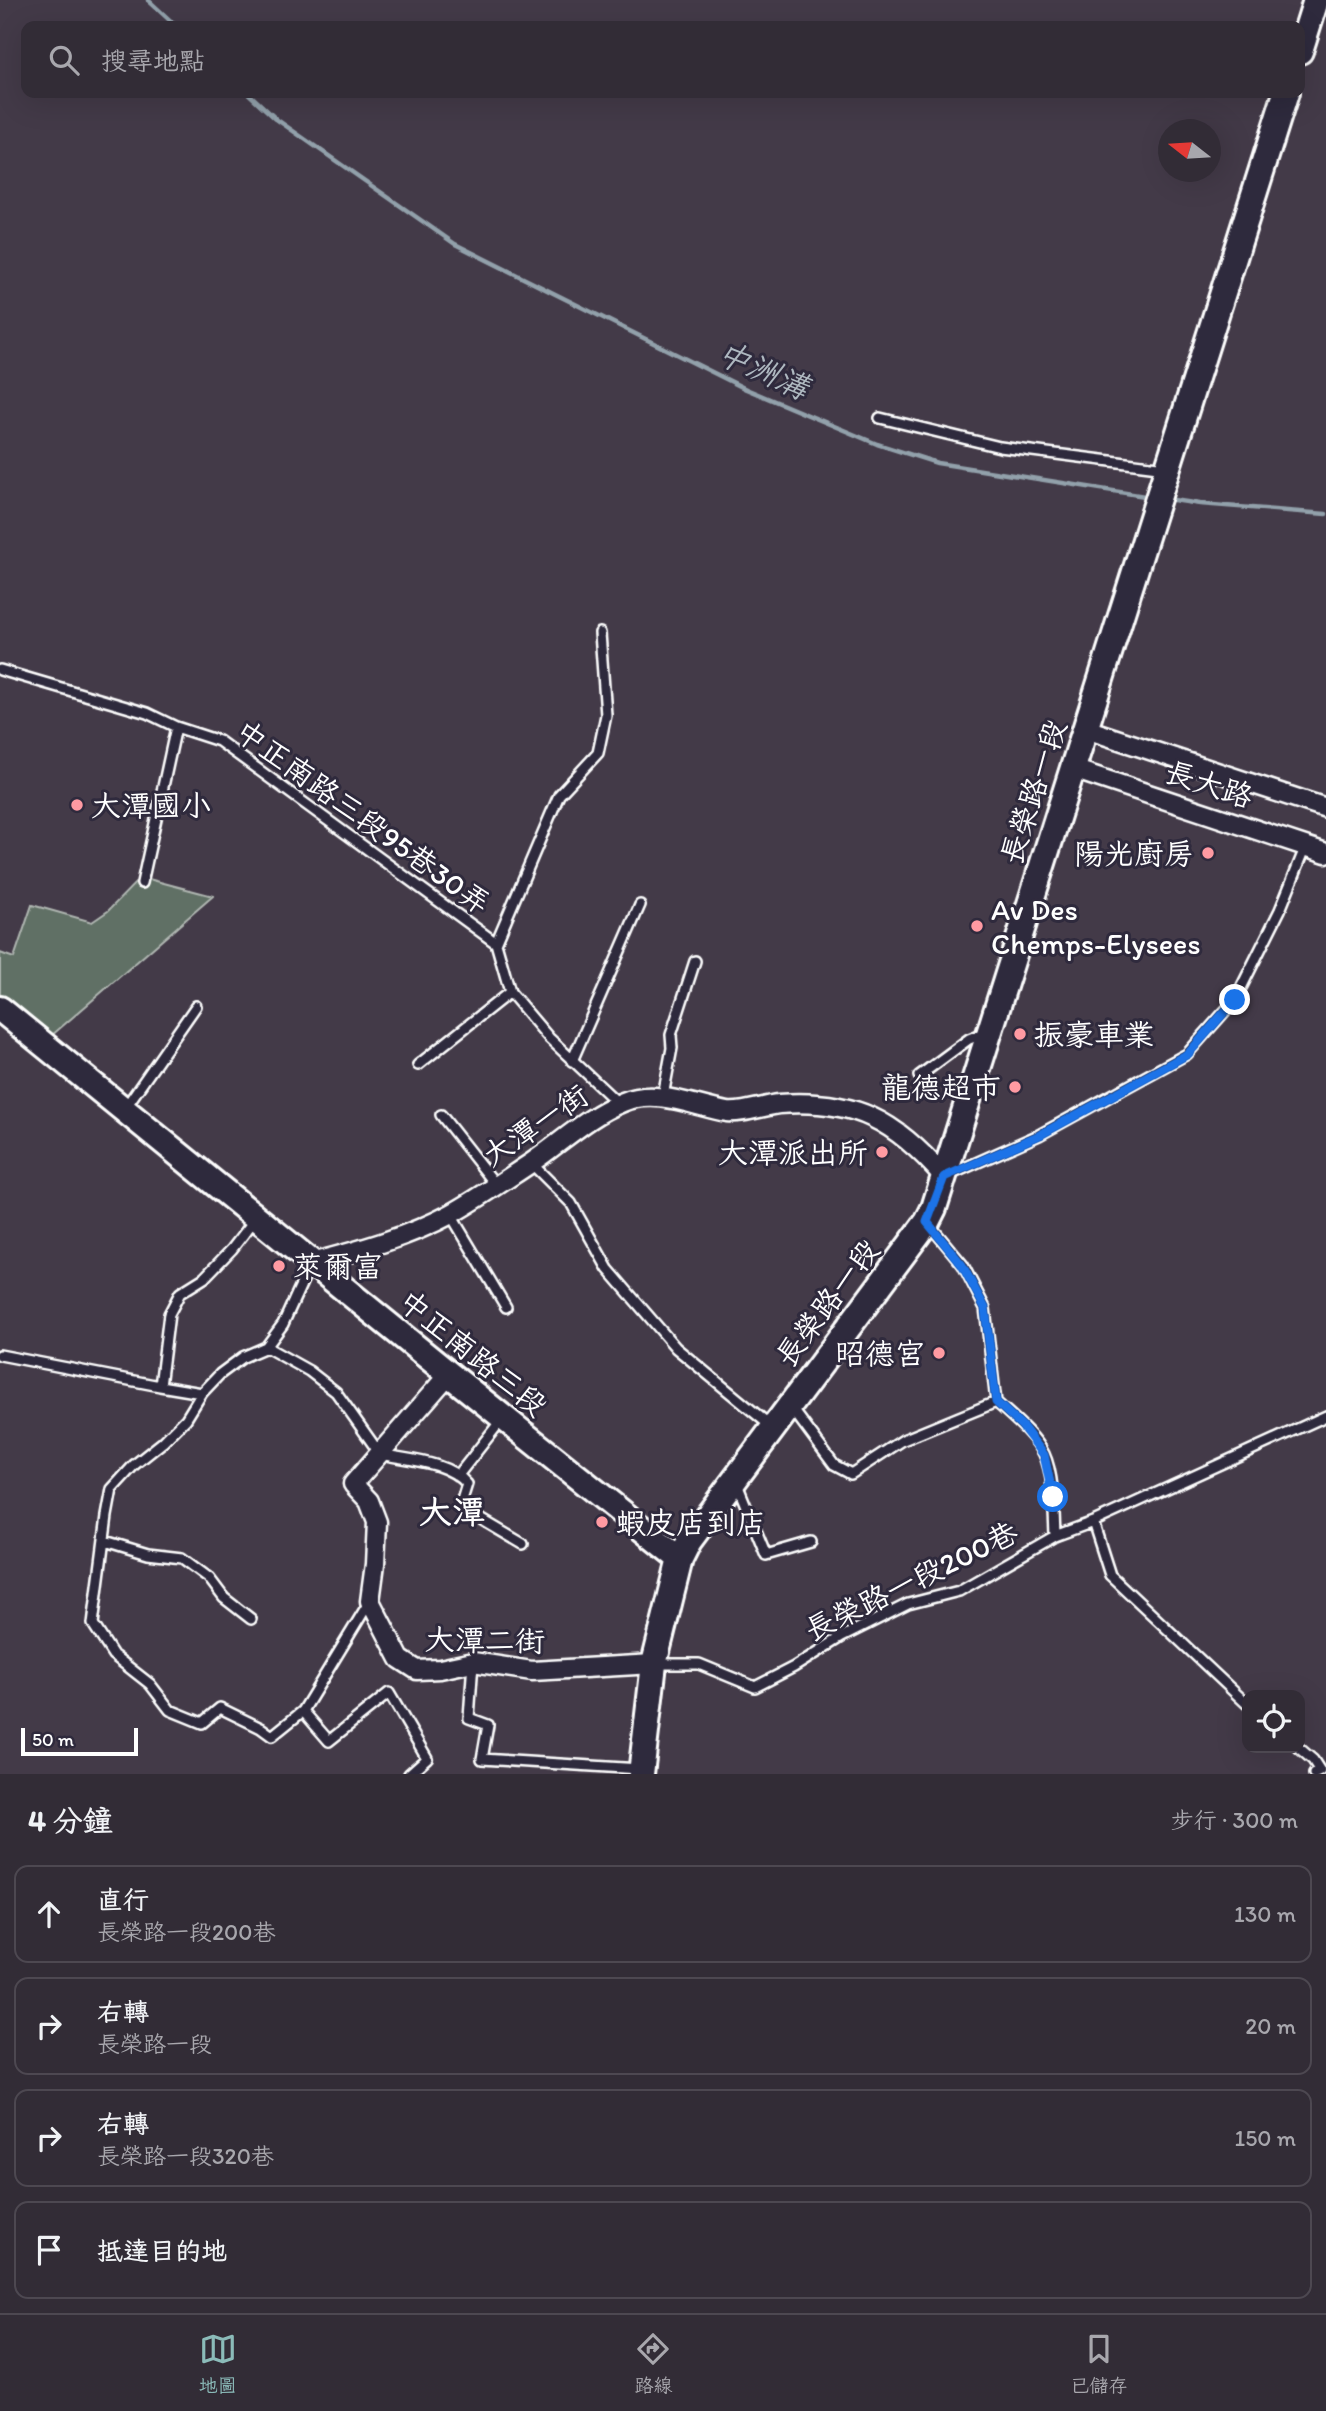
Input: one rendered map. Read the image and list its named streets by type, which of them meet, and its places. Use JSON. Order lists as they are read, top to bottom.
{
  "streets": {
    "street": [
      "長大路",
      "長榮路一段",
      "大潭一街",
      "中正南路三段",
      "大潭二街"
    ],
    "lane": ["中正南路三段95巷30弄", "長榮路一段200巷"]
  },
  "crossings": [
    ["長大路", "長榮路一段"],
    ["長榮路一段", "大潭一街"],
    ["長榮路一段", "中正南路三段"],
    ["長榮路一段", "長榮路一段200巷"],
    ["長榮路一段", "大潭二街"],
    ["大潭一街", "中正南路三段"],
    ["長榮路一段200巷", "大潭二街"]
  ],
  "districts": ["大潭"],
  "water": ["中洲溝"],
  "places": [
    "大潭國小",
    "陽光廚房",
    "Av Des Chemps-Elysees",
    "振豪車業",
    "龍德超市",
    "大潭派出所",
    "萊爾富",
    "昭德宮",
    "蝦皮店到店"
  ],
  "scale_bar": "50 m",
  "north": "left",
  "page": {
    "search": "搜尋地點",
    "scale": "50 m",
    "heading": ["4 分鐘", "步行 · 300 m"],
    "list": [
      ["直行", "長榮路一段200巷", "130 m"],
      ["右轉", "長榮路一段", "20 m"],
      ["右轉", "長榮路一段320巷", "150 m"],
      "抵達目的地"
    ],
    "nav": ["地圖", "路線", "已儲存"]
  }
}
